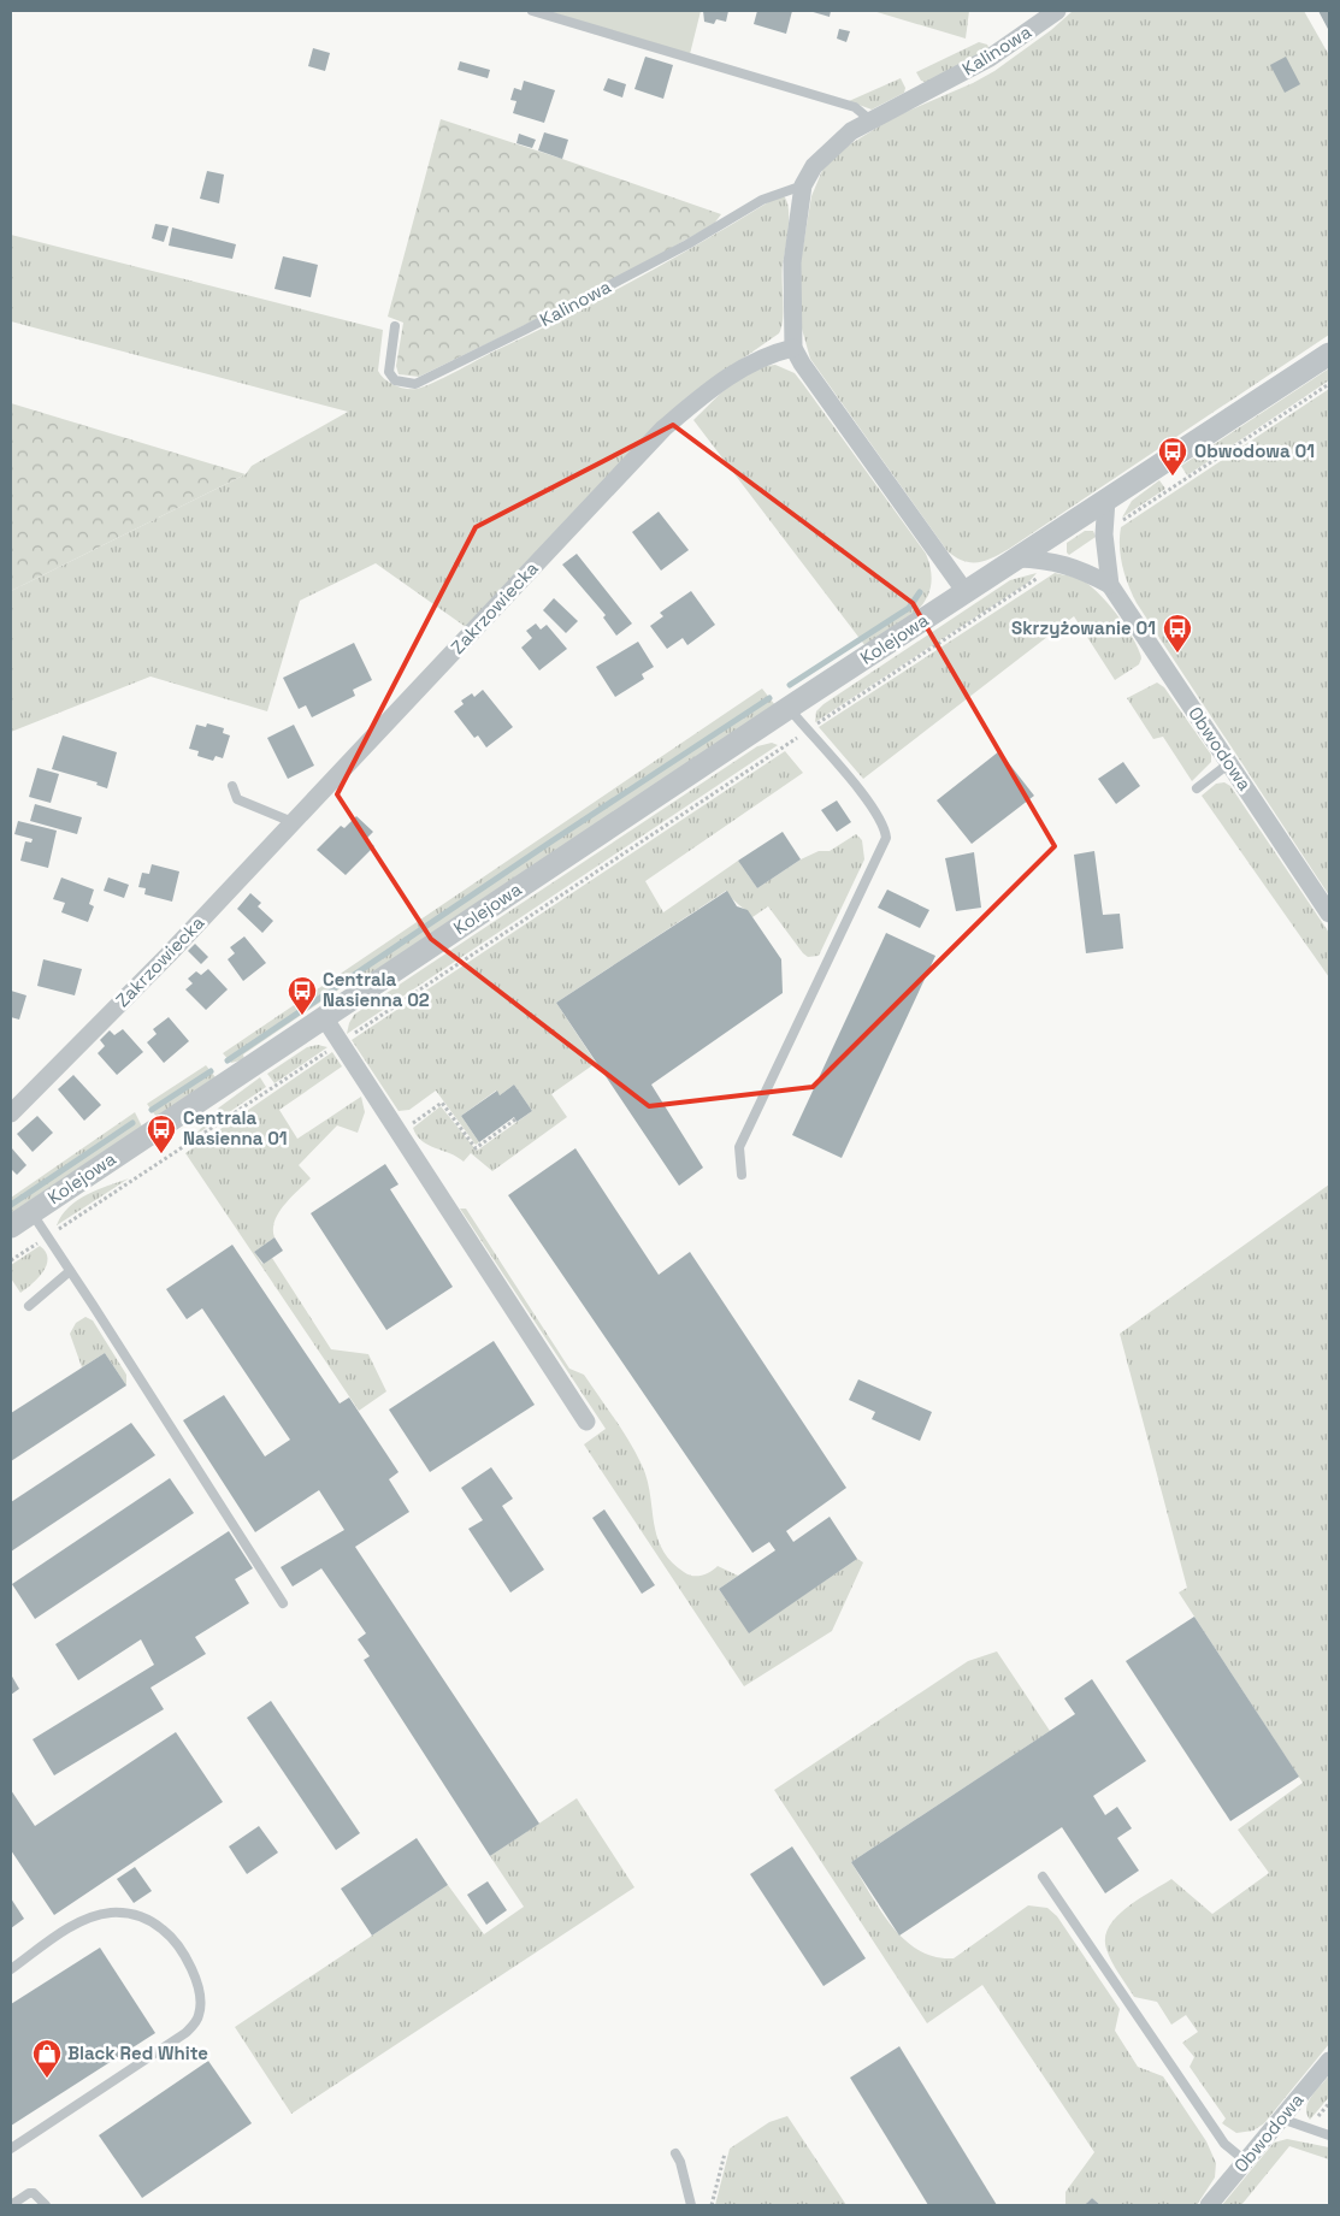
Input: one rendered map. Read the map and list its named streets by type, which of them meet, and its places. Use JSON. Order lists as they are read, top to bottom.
{
  "streets": {
    "street": [
      "Kalinowa",
      "Zakrzowiecka",
      "Kolejowa",
      "Obwodowa"
    ]
  },
  "crossings": [
    ["Kalinowa", "Zakrzowiecka"],
    ["Kolejowa", "Obwodowa"]
  ],
  "places": {
    "bus stop": [
      "Obwodowa 01",
      "Skrzyżowanie 01",
      "Centrala Nasienna 02",
      "Centrala Nasienna 01"
    ],
    "shop": ["Black Red White"]
  }
}
